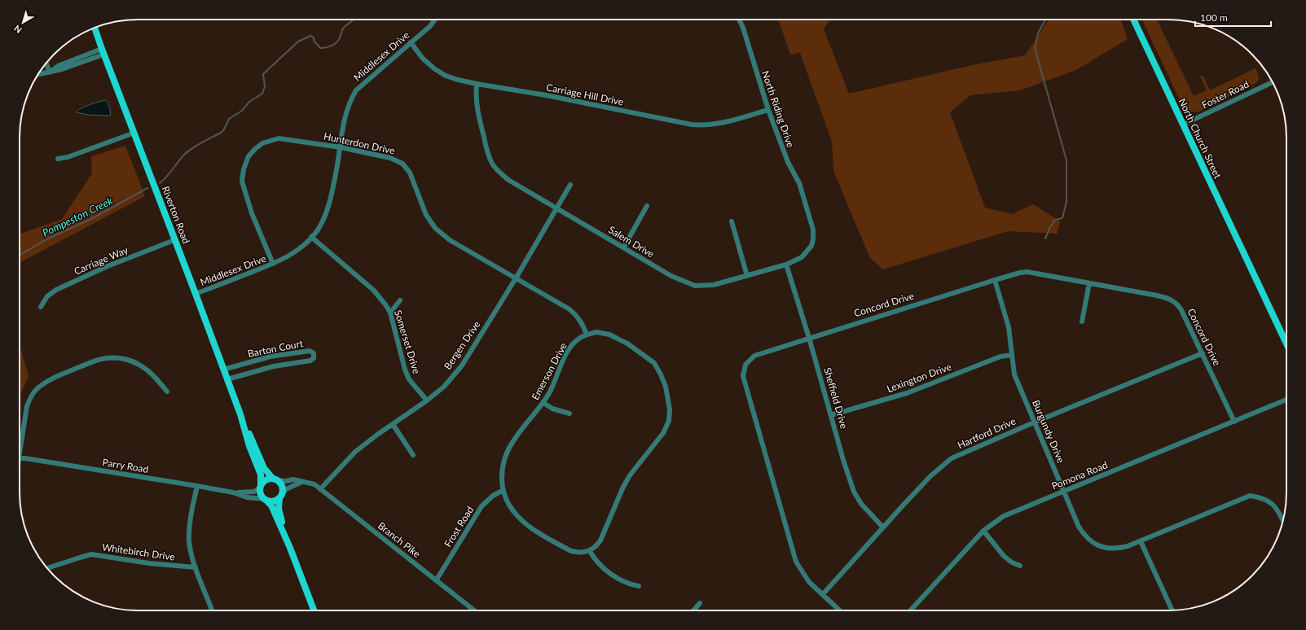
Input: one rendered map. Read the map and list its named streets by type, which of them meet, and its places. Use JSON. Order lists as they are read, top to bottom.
{
  "streets": {
    "main road": ["North Church Street", "Riverton Road"],
    "street": [
      "Middlesex Drive",
      "Carriage Hill Drive",
      "Foster Road",
      "North Riding Drive",
      "Hunterdon Drive",
      "Salem Drive",
      "Carriage Way",
      "Concord Drive",
      "Somerset Drive",
      "Bergen Drive",
      "Barton Court",
      "Emerson Drive",
      "Lexington Drive",
      "Sheffield Drive",
      "Burgundy Drive",
      "Hartford Drive",
      "Parry Road",
      "Pomona Road",
      "Frost Road",
      "Branch Pike",
      "Whitebirch Drive"
    ]
  },
  "crossings": [
    ["Middlesex Drive", "Carriage Hill Drive"],
    ["Middlesex Drive", "Hunterdon Drive"],
    ["Middlesex Drive", "Riverton Road"],
    ["Middlesex Drive", "Somerset Drive"],
    ["Carriage Hill Drive", "North Riding Drive"],
    ["Carriage Hill Drive", "Salem Drive"],
    ["Foster Road", "North Church Street"],
    ["North Riding Drive", "Salem Drive"],
    ["Hunterdon Drive", "Bergen Drive"],
    ["Hunterdon Drive", "Emerson Drive"],
    ["Riverton Road", "Carriage Way"],
    ["Riverton Road", "Barton Court"],
    ["Riverton Road", "Parry Road"],
    ["Riverton Road", "Branch Pike"],
    ["Salem Drive", "Bergen Drive"],
    ["Salem Drive", "Sheffield Drive"],
    ["Concord Drive", "Sheffield Drive"],
    ["Concord Drive", "Burgundy Drive"],
    ["Concord Drive", "Hartford Drive"],
    ["Concord Drive", "Pomona Road"],
    ["Somerset Drive", "Bergen Drive"],
    ["Bergen Drive", "Branch Pike"],
    ["Emerson Drive", "Frost Road"],
    ["Lexington Drive", "Sheffield Drive"],
    ["Lexington Drive", "Burgundy Drive"],
    ["Sheffield Drive", "Hartford Drive"],
    ["Burgundy Drive", "Hartford Drive"],
    ["Burgundy Drive", "Pomona Road"],
    ["Parry Road", "Branch Pike"],
    ["Frost Road", "Branch Pike"]
  ],
  "water": ["Pompeston Creek"],
  "scale_bar": "100 m",
  "north": "bottom left"
}
